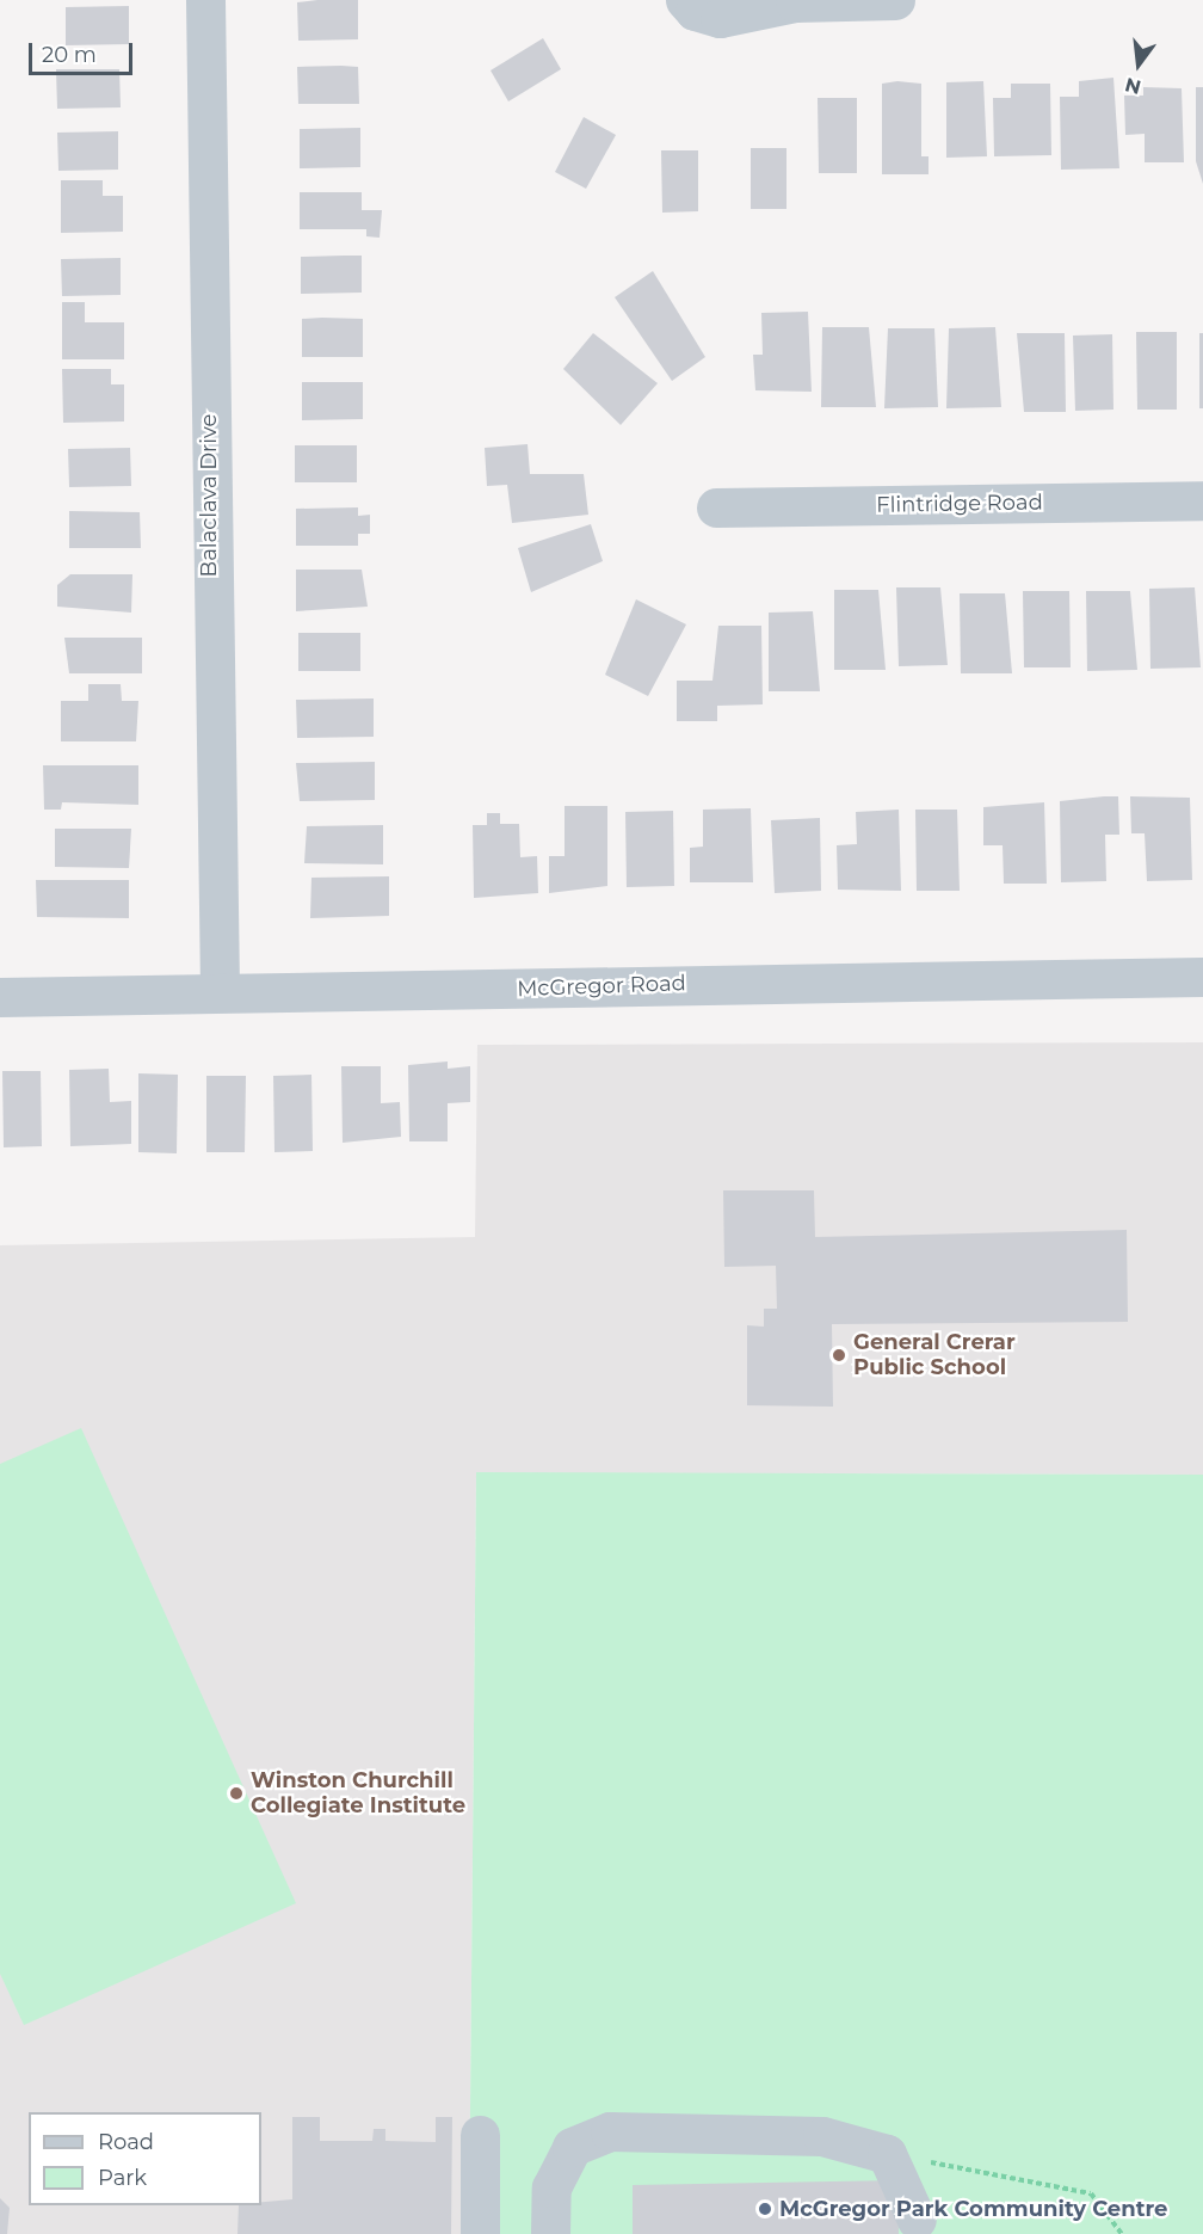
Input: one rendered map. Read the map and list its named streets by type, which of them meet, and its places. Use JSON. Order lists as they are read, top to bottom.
{
  "streets": {
    "street": ["Balaclava Drive", "Flintridge Road", "McGregor Road"]
  },
  "crossings": [
    ["Balaclava Drive", "McGregor Road"]
  ],
  "places": ["General Crerar Public School", "Winston Churchill Collegiate Institute", "McGregor Park Community Centre"],
  "legend": ["Road", "Park"],
  "scale_bar": "20 m",
  "north": "bottom"
}
